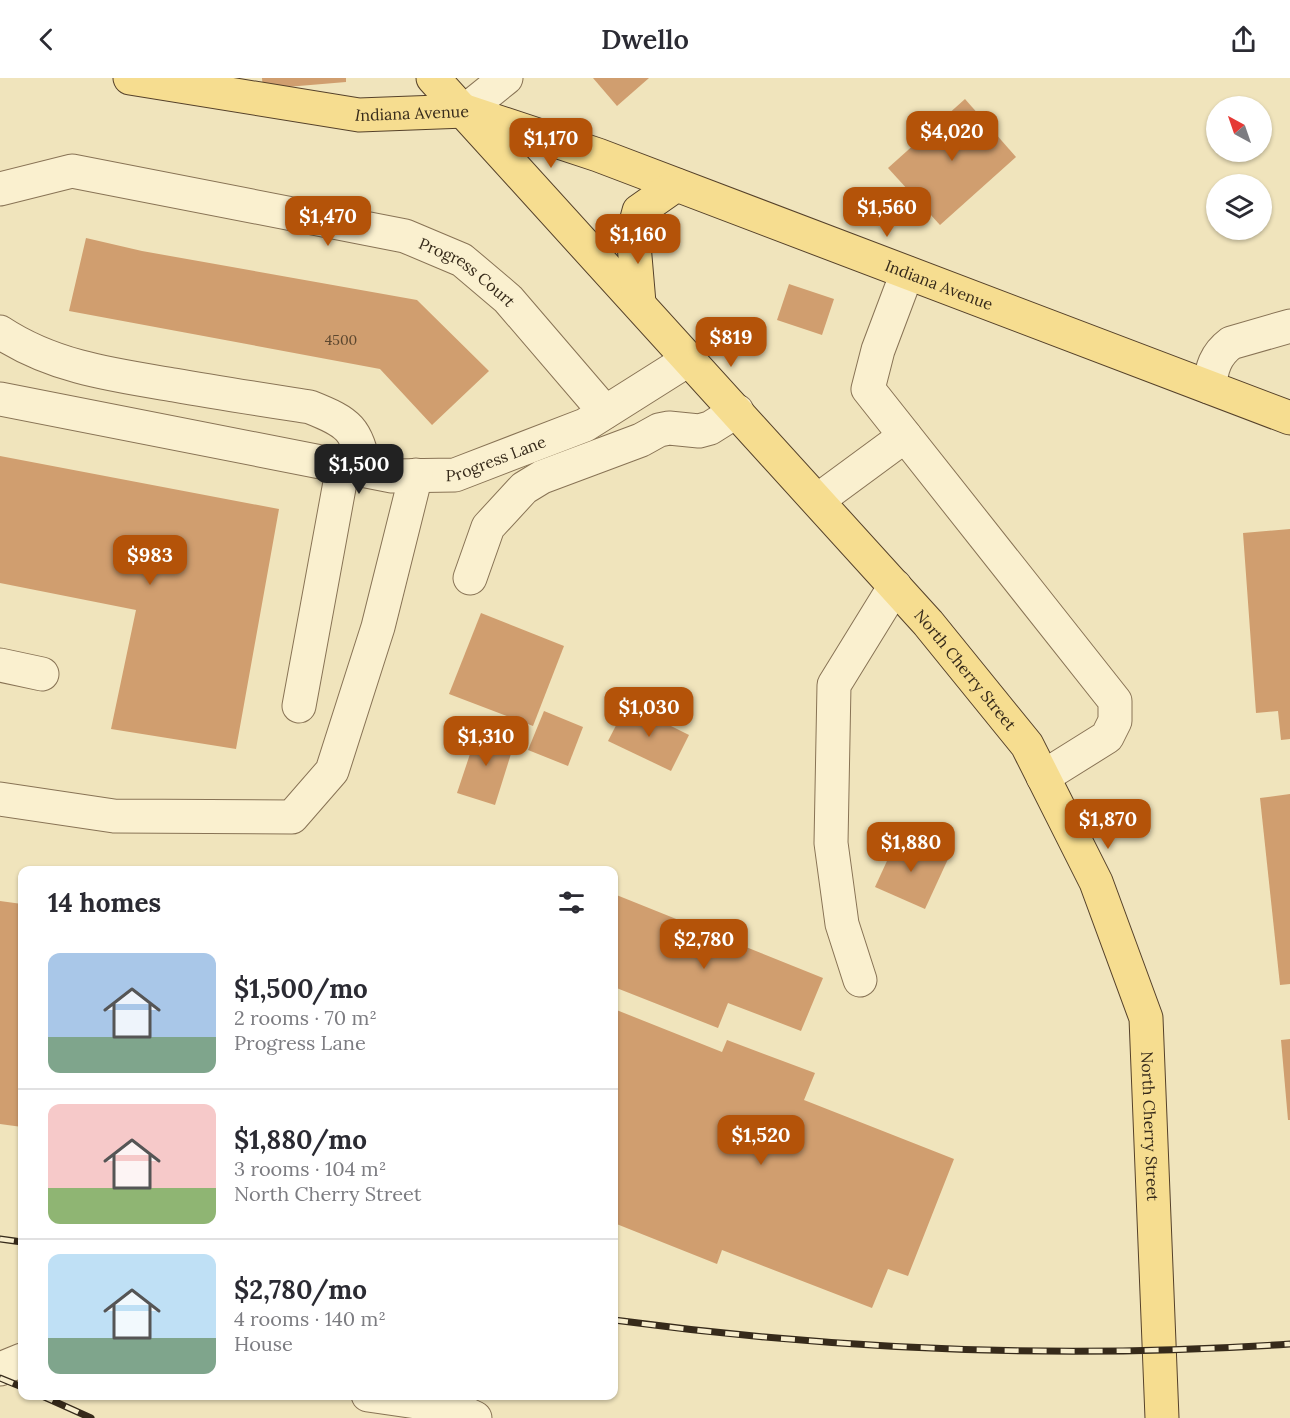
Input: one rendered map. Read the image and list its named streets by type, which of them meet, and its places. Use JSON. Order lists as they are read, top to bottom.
{
  "streets": {
    "main road": ["Indiana Avenue", "North Cherry Street"],
    "street": ["Progress Court", "Progress Lane"]
  },
  "crossings": [
    ["Indiana Avenue", "North Cherry Street"],
    ["Progress Court", "Progress Lane"],
    ["Progress Lane", "North Cherry Street"]
  ],
  "house_numbers": ["4500"],
  "north": "top left",
  "page": {
    "header": "Dwello",
    "price": [
      "$4,020",
      "$1,170",
      "$1,560",
      "$1,470",
      "$1,160",
      "$819",
      "$1,500",
      "$983",
      "$1,030",
      "$1,310",
      "$1,870",
      "$1,880",
      "$2,780",
      "$1,520"
    ],
    "heading": "14 homes",
    "list": [
      {
        "name": "$1,500/mo",
        "note": "2 rooms · 70 m² · Progress Lane"
      },
      {
        "name": "$1,880/mo",
        "note": "3 rooms · 104 m² · North Cherry Street"
      },
      {
        "name": "$2,780/mo",
        "note": "4 rooms · 140 m² · House"
      }
    ]
  }
}
